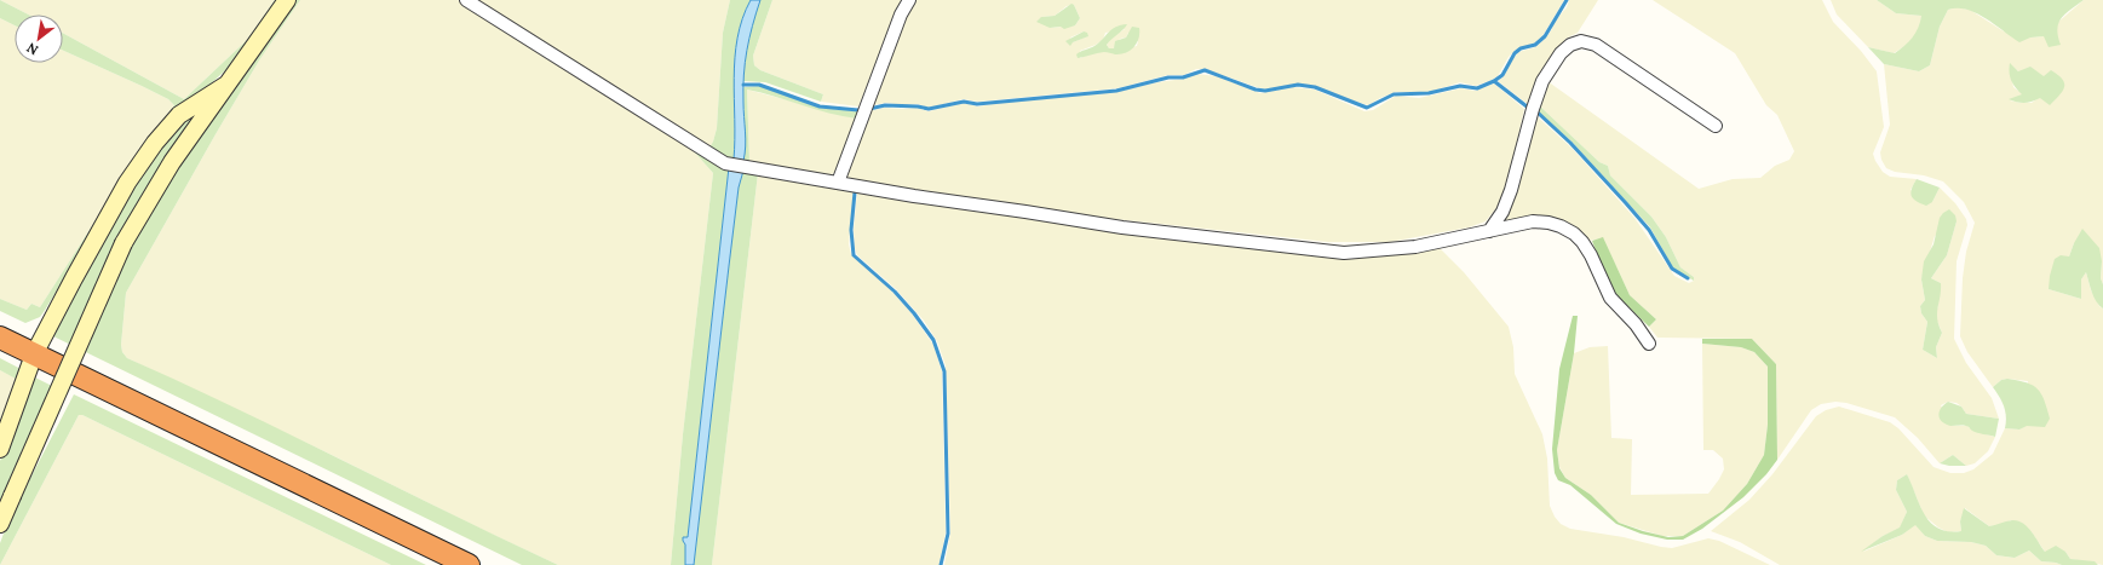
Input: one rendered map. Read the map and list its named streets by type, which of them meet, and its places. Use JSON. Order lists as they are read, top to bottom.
{
  "north": "bottom left"
}
